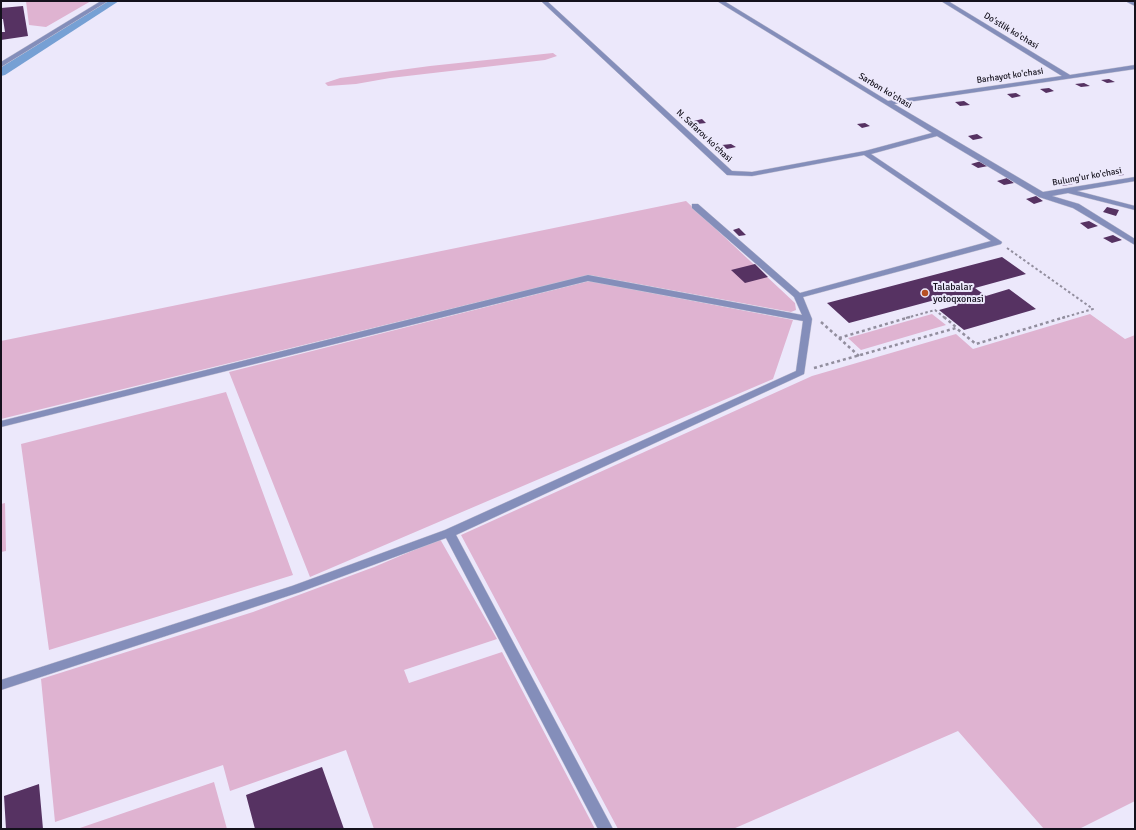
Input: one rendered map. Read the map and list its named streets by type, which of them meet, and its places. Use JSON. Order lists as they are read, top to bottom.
{
  "streets": {
    "street": [
      "Do'stlik ko'chasi",
      "Barhayot ko'chasi",
      "Sarbon ko'chasi",
      "N. Safarov ko'chasi",
      "Bulung'ur ko'chasi"
    ]
  },
  "crossings": [
    ["Do'stlik ko'chasi", "Barhayot ko'chasi"],
    ["Barhayot ko'chasi", "Sarbon ko'chasi"],
    ["Sarbon ko'chasi", "N. Safarov ko'chasi"],
    ["Sarbon ko'chasi", "Bulung'ur ko'chasi"]
  ],
  "places": ["Talabalar yotoqxonasi"]
}
